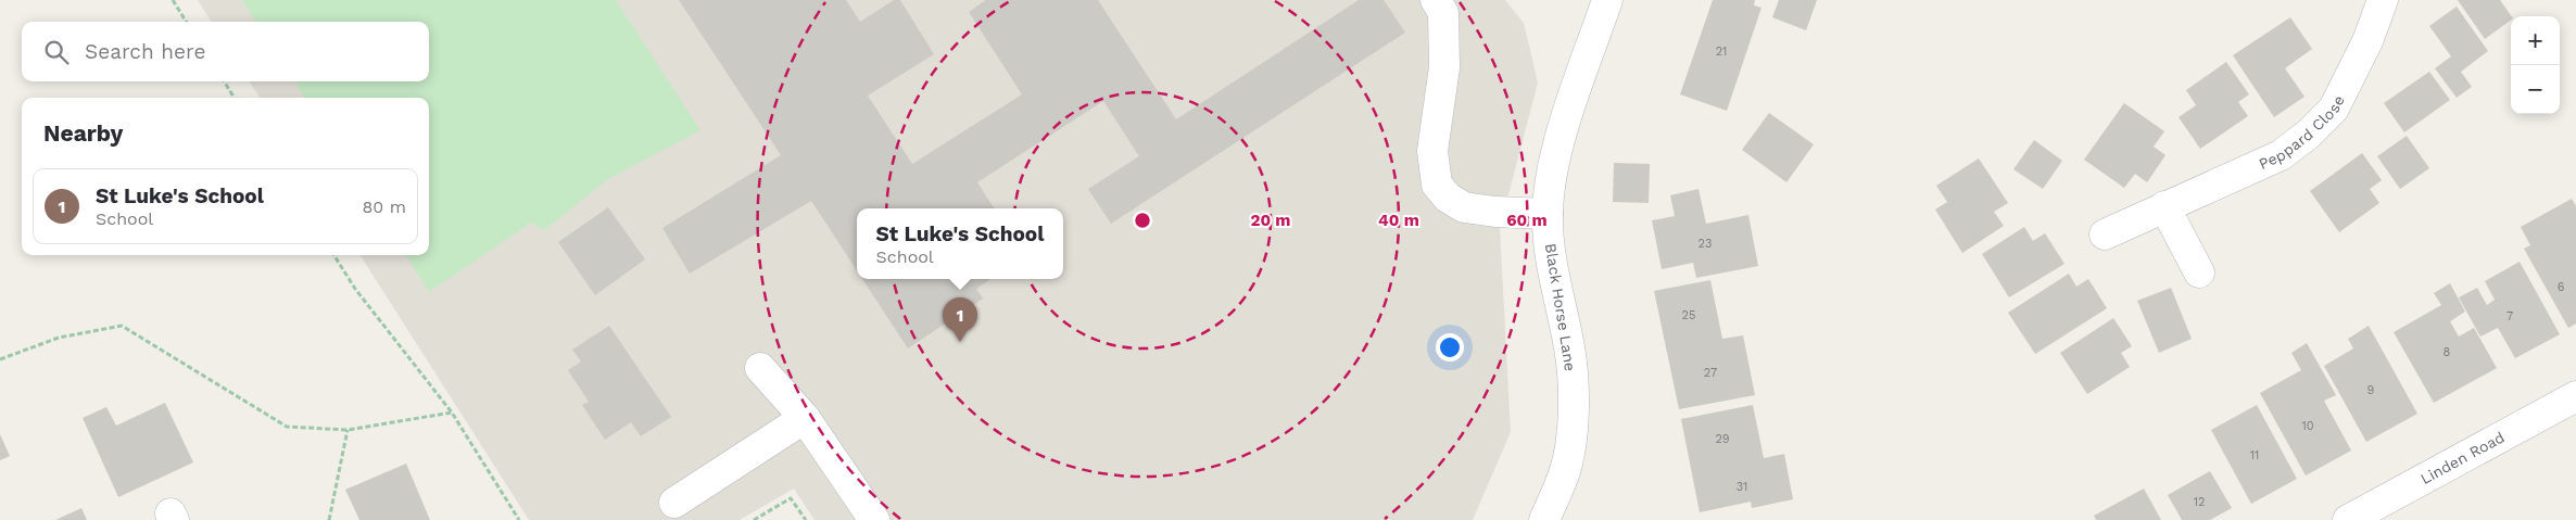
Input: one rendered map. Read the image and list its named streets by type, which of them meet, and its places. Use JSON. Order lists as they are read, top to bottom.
{
  "streets": {
    "street": ["Peppard Close", "Black Horse Lane", "Linden Road"]
  },
  "house_numbers": [
    "21",
    "23",
    "6",
    "25",
    "7",
    "8",
    "27",
    "9",
    "10",
    "29",
    "11",
    "31",
    "12"
  ],
  "page": {
    "map_buttons": ["+", "−"],
    "search": "Search here",
    "heading": "Nearby",
    "list": [
      {
        "mark": "1",
        "name": "St Luke's School",
        "note": "School",
        "value": "80 m"
      }
    ],
    "popup": ["St Luke's School", "School"],
    "pins": "1"
  },
  "rings": ["20 m", "40 m", "60 m"]
}
